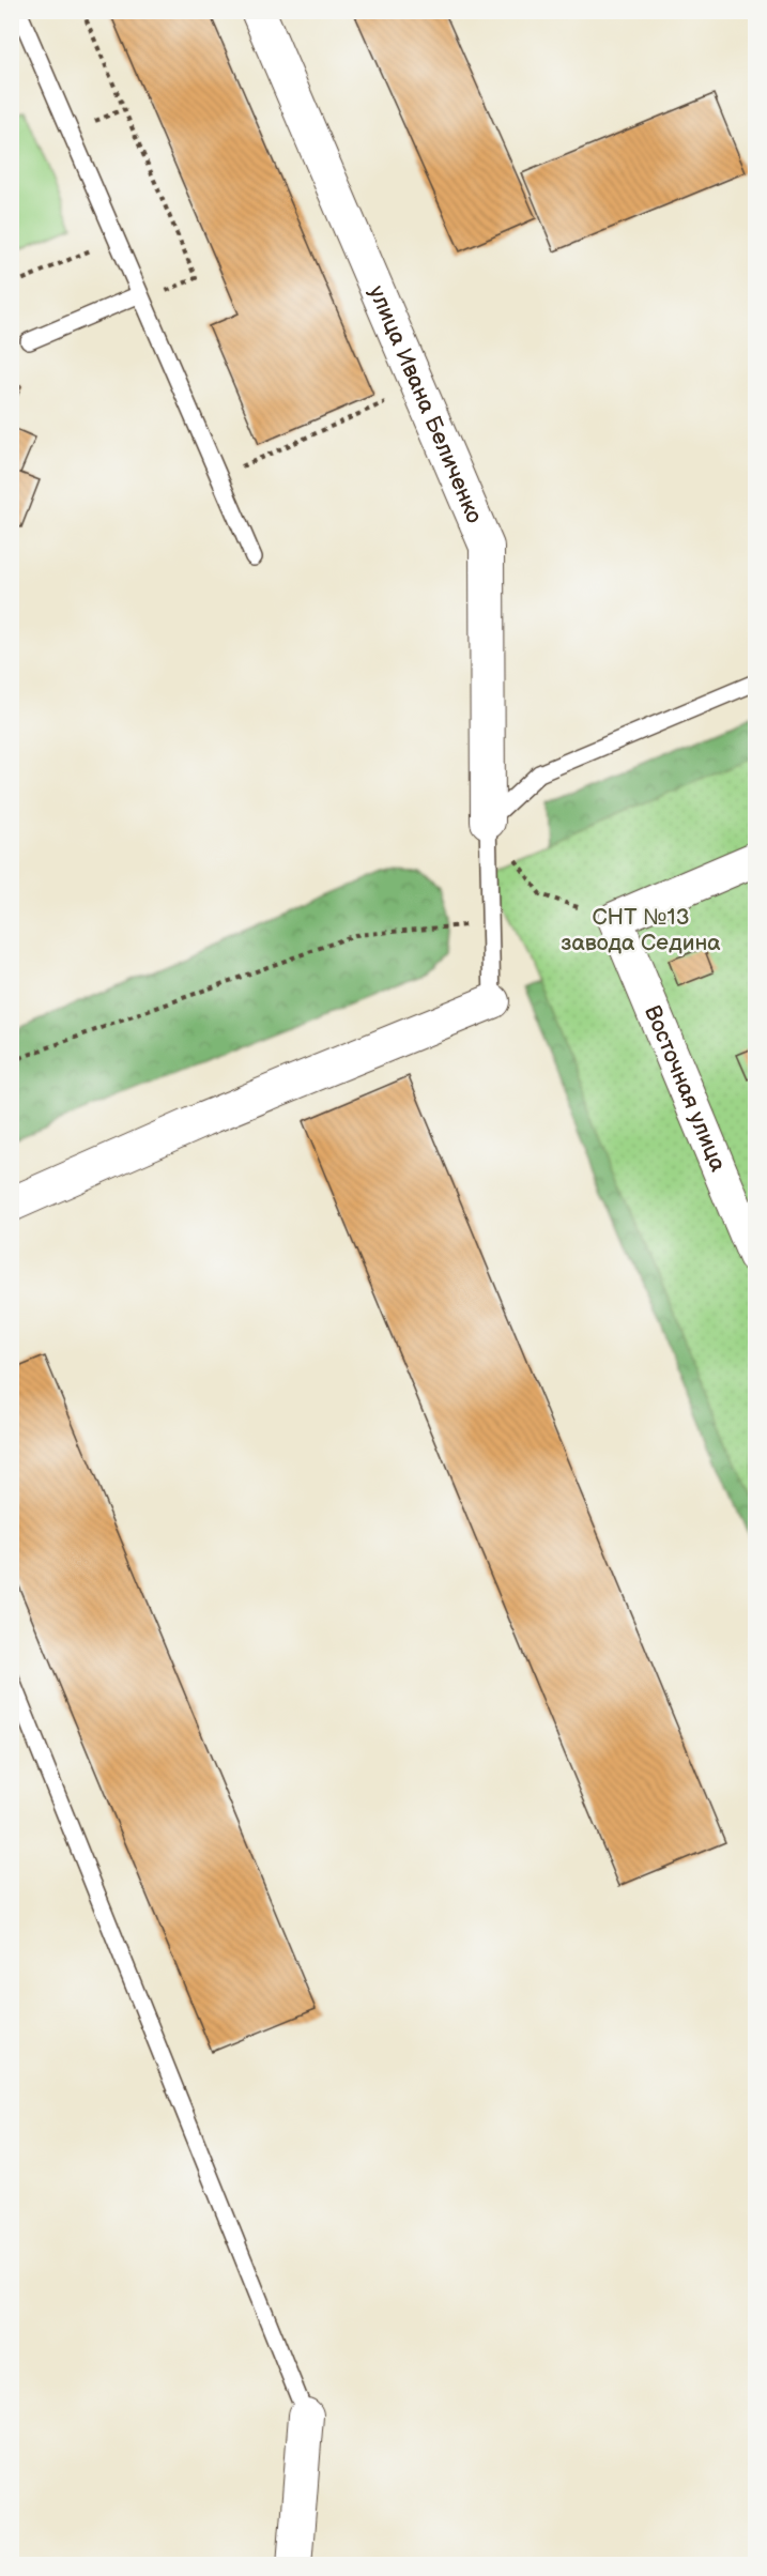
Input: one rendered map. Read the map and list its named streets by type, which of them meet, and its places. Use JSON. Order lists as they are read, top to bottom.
{
  "streets": {
    "street": ["улица Ивана Беличенко", "Восточная улица"]
  },
  "parks": ["СНТ №13 завода Седина"]
}
